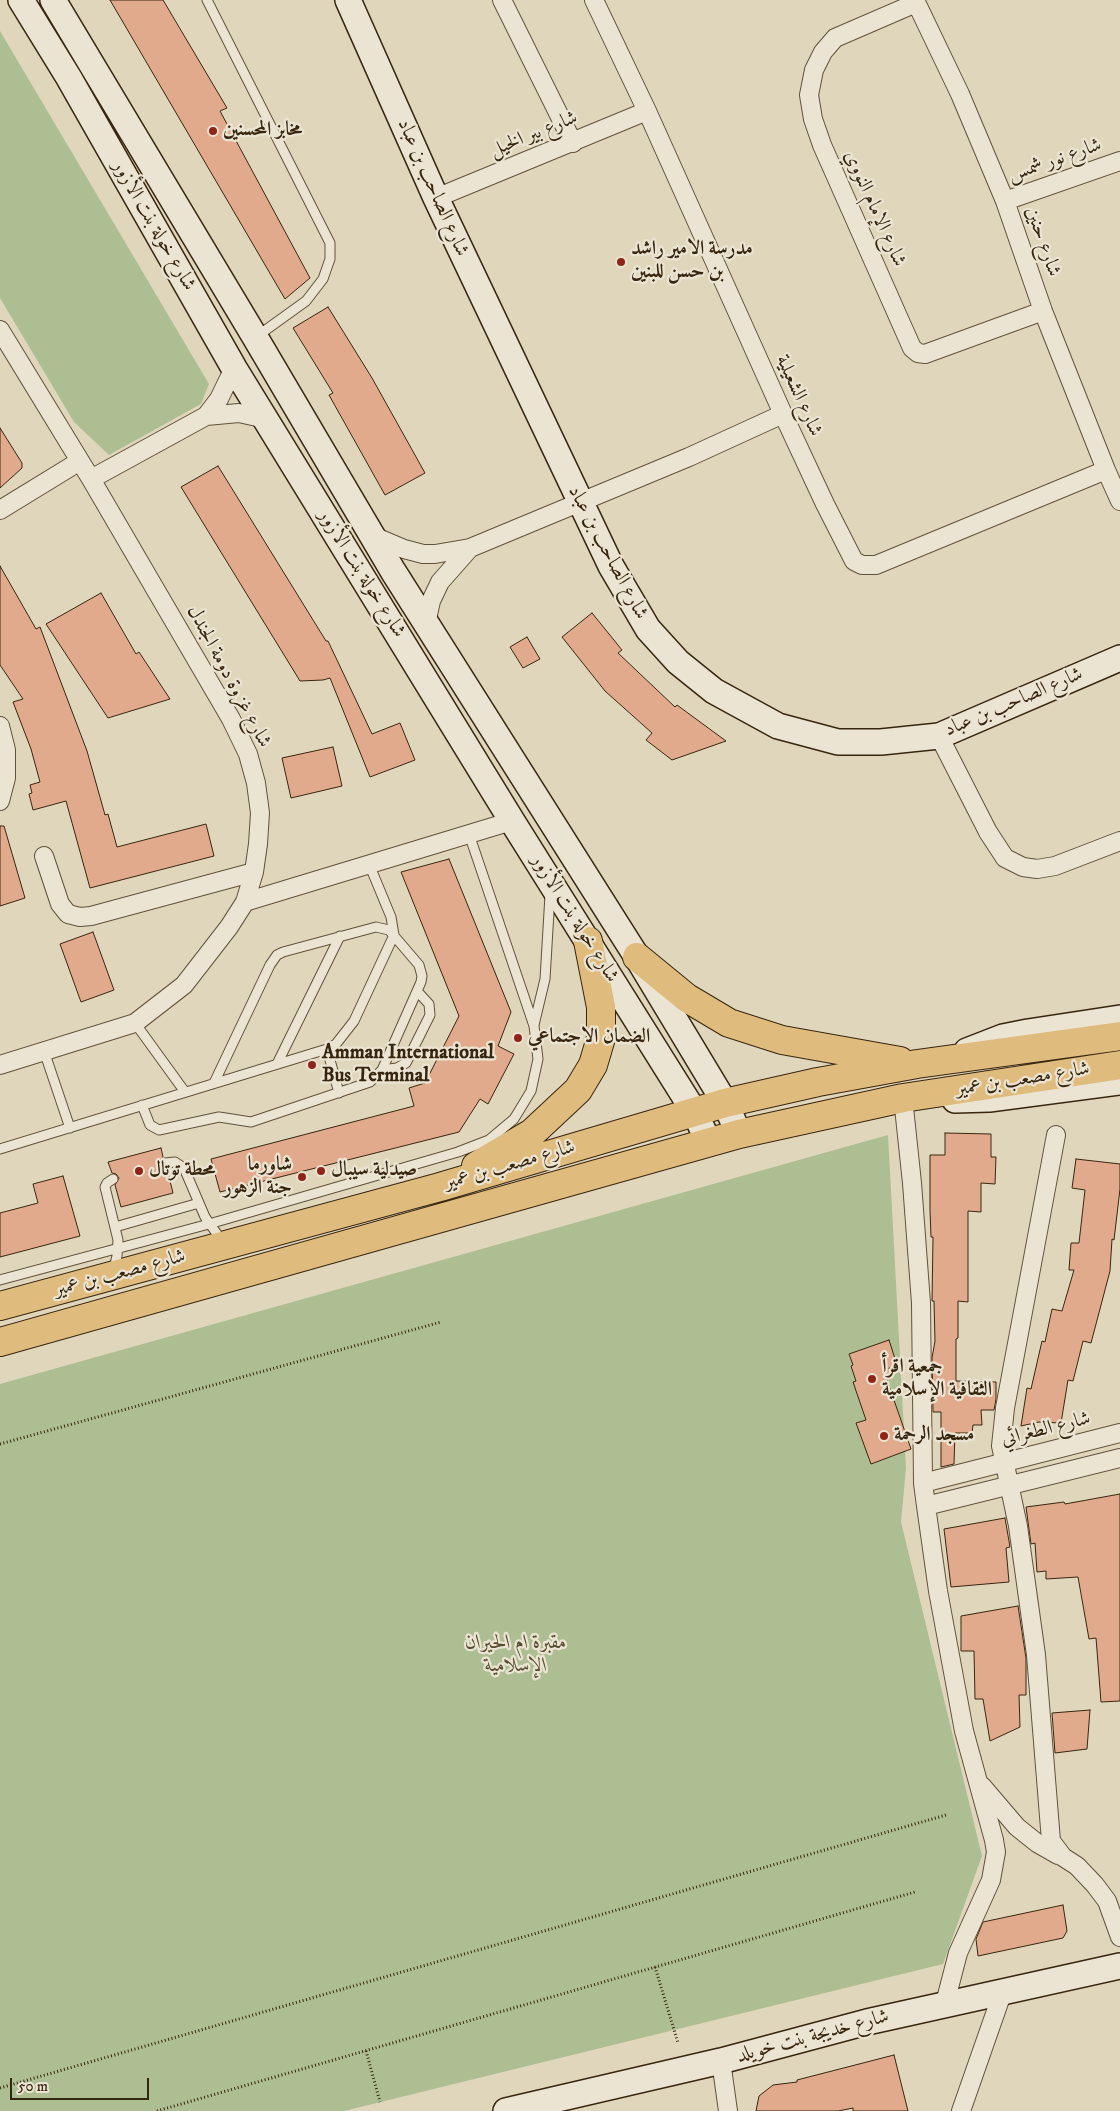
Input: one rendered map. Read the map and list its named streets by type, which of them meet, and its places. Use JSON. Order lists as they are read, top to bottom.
{
  "streets": {
    "highway": ["شارع مصعب بن عمير"],
    "street": [
      "شارع بير الخيل",
      "شارع نور شمس",
      "شارع الصاحب بن عباد",
      "شارع الإمام النووي",
      "شارع خولة بنت الأزور",
      "شارع حنين",
      "شارع الشعيلية",
      "شارع غزوة دومة الجندل",
      "شارع الطغرائي",
      "شارع خديجة بنت خويلد"
    ]
  },
  "crossings": [
    ["شارع بير الخيل", "شارع الصاحب بن عباد"],
    ["شارع بير الخيل", "شارع الشعيلية"],
    ["شارع نور شمس", "شارع حنين"],
    ["شارع الإمام النووي", "شارع حنين"],
    ["شارع خولة بنت الأزور", "شارع مصعب بن عمير"],
    ["شارع حنين", "شارع الشعيلية"]
  ],
  "parks": ["مقبرة ام الحيران الإسلامية"],
  "places": [
    "مخابز المحسنين",
    "مدرسة الامير راشد بن حسن للبنين",
    "الضمان الاجتماعي",
    "Amman International Bus Terminal",
    "محطة توتال",
    "صيدلية سيبال",
    "شاورما جنة الزهور",
    "جمعية اقرأ الثقافية الإسلامية",
    "مسجد الرحمة"
  ],
  "scale_bar": "50 m"
}
